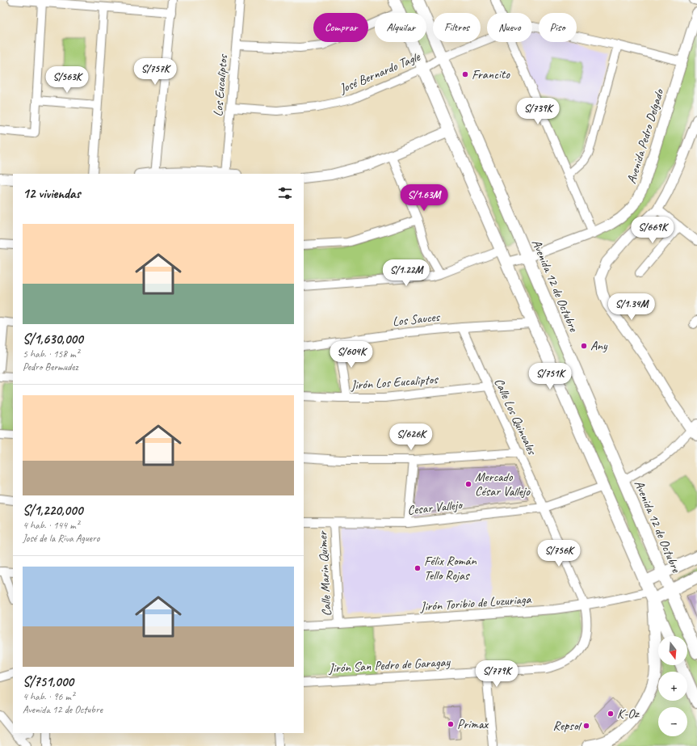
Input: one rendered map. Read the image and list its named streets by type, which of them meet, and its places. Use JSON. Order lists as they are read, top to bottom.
{
  "streets": {
    "main road": ["Avenida 12 de Octubre"],
    "street": [
      "José Bernardo Tagle",
      "Los Eucaliptos",
      "Avenida Pedro Delgado",
      "Los Sauces",
      "Jirón Los Eucaliptos",
      "Calle Los Quinuales",
      "Cesar Vallejo",
      "Calle Marin Quimer",
      "Jirón Toribio de Luzuriaga",
      "Jirón San Pedro de Garagay"
    ]
  },
  "crossings": [
    ["José Bernardo Tagle", "Los Eucaliptos"],
    ["José Bernardo Tagle", "Avenida Pedro Delgado"],
    ["José Bernardo Tagle", "Avenida 12 de Octubre"],
    ["Avenida Pedro Delgado", "Avenida 12 de Octubre"],
    ["Los Sauces", "Calle Los Quinuales"],
    ["Jirón Los Eucaliptos", "Calle Los Quinuales"],
    ["Calle Los Quinuales", "Cesar Vallejo"],
    ["Calle Los Quinuales", "Jirón Toribio de Luzuriaga"],
    ["Calle Los Quinuales", "Jirón San Pedro de Garagay"],
    ["Cesar Vallejo", "Calle Marin Quimer"],
    ["Calle Marin Quimer", "Jirón Toribio de Luzuriaga"],
    ["Jirón Toribio de Luzuriaga", "Jirón San Pedro de Garagay"]
  ],
  "places": [
    "Francito",
    "Any",
    "Mercado César Vallejo",
    "Félix Román Tello Rojas",
    "K-Oz",
    "Primax",
    "Repsol"
  ],
  "north": "bottom",
  "page": {
    "chip": [
      "Comprar",
      "Alquilar",
      "Filtros",
      "Nuevo",
      "Piso"
    ],
    "price": [
      "S/757K",
      "S/563K",
      "S/739K",
      "S/1.63M",
      "S/669K",
      "S/1.22M",
      "S/1.34M",
      "S/604K",
      "S/751K",
      "S/626K",
      "S/756K",
      "S/779K"
    ],
    "heading": "12 viviendas",
    "list": [
      {
        "name": "S/1,630,000",
        "note": "5 hab. · 158 m² · Pedro Bermudez"
      },
      {
        "name": "S/1,220,000",
        "note": "4 hab. · 144 m² · José de la Riva Aguero"
      },
      {
        "name": "S/751,000",
        "note": "4 hab. · 96 m² · Avenida 12 de Octubre"
      }
    ],
    "map_buttons": ["+", "−"]
  }
}
